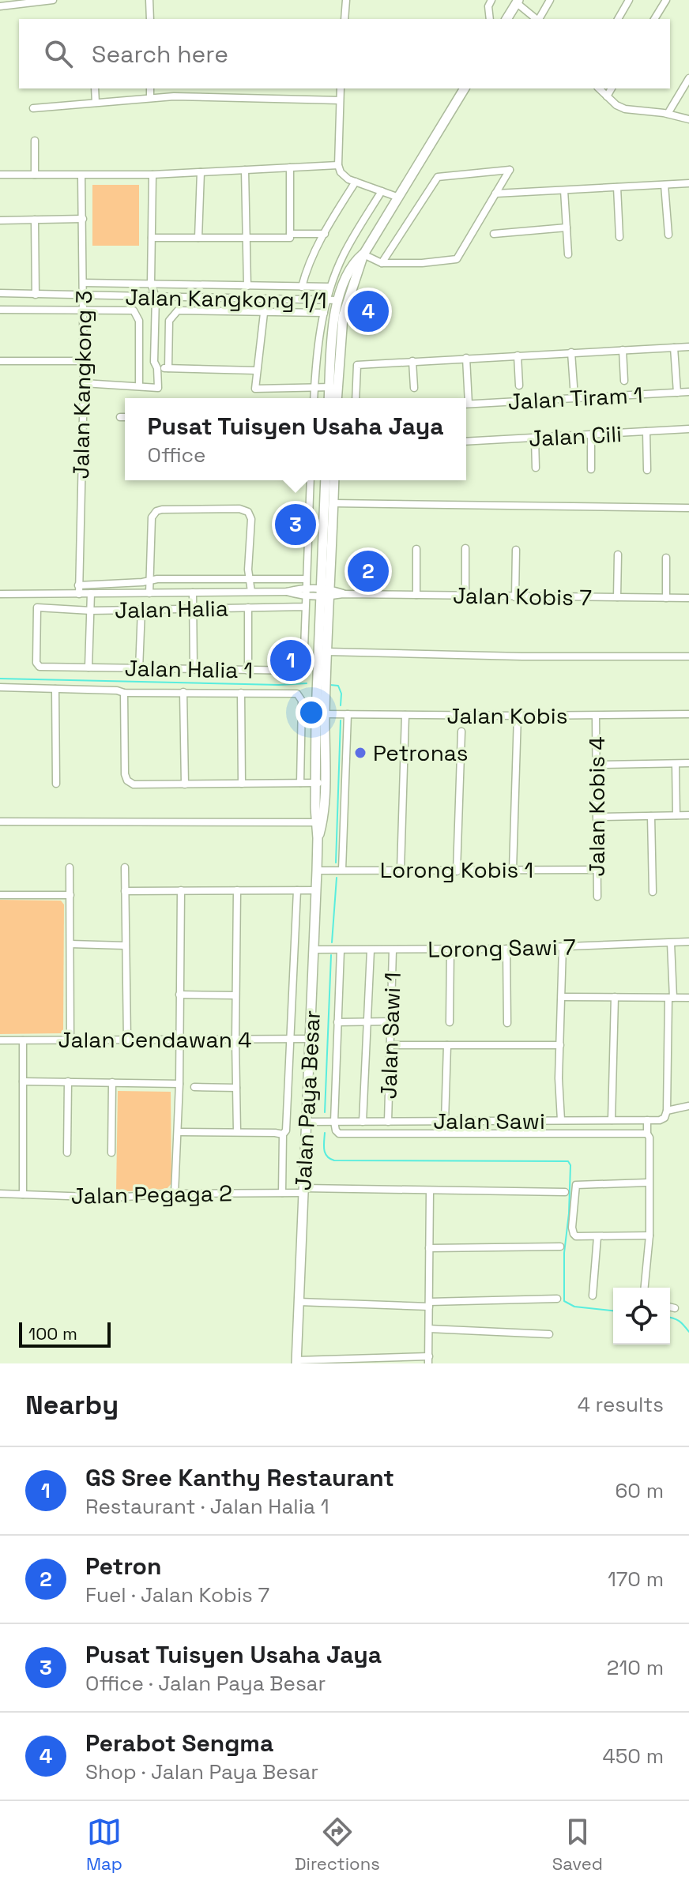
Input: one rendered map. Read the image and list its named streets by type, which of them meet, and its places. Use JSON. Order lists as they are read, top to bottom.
{
  "streets": {
    "street": [
      "Jalan Kangkong 1/1",
      "Jalan Kangkong 3",
      "Jalan Tiram 1",
      "Jalan Cili",
      "Jalan Kobis 7",
      "Jalan Halia",
      "Jalan Halia 1",
      "Jalan Kobis",
      "Jalan Kobis 4",
      "Lorong Kobis 1",
      "Lorong Sawi 7",
      "Jalan Sawi 1",
      "Jalan Cendawan 4",
      "Jalan Paya Besar",
      "Jalan Sawi",
      "Jalan Pegaga 2"
    ]
  },
  "crossings": [
    ["Jalan Kangkong 1/1", "Jalan Kangkong 3"],
    ["Jalan Kobis 7", "Jalan Paya Besar"],
    ["Jalan Halia", "Jalan Halia 1"],
    ["Jalan Kobis", "Jalan Kobis 4"],
    ["Jalan Kobis", "Jalan Paya Besar"],
    ["Jalan Kobis 4", "Lorong Kobis 1"],
    ["Lorong Kobis 1", "Jalan Paya Besar"],
    ["Lorong Sawi 7", "Jalan Sawi 1"],
    ["Lorong Sawi 7", "Jalan Paya Besar"],
    ["Jalan Sawi 1", "Jalan Sawi"],
    ["Jalan Cendawan 4", "Jalan Paya Besar"],
    ["Jalan Paya Besar", "Jalan Sawi"],
    ["Jalan Paya Besar", "Jalan Pegaga 2"]
  ],
  "places": ["Petronas"],
  "scale_bar": "100 m",
  "page": {
    "search": "Search here",
    "pins": [
      "4",
      "3",
      "2",
      "1"
    ],
    "popup": ["Pusat Tuisyen Usaha Jaya", "Office"],
    "scale": "100 m",
    "heading": ["Nearby", "4 results"],
    "list": [
      {
        "mark": "1",
        "name": "GS Sree Kanthy Restaurant",
        "note": "Restaurant · Jalan Halia 1",
        "value": "60 m"
      },
      {
        "mark": "2",
        "name": "Petron",
        "note": "Fuel · Jalan Kobis 7",
        "value": "170 m"
      },
      {
        "mark": "3",
        "name": "Pusat Tuisyen Usaha Jaya",
        "note": "Office · Jalan Paya Besar",
        "value": "210 m"
      },
      {
        "mark": "4",
        "name": "Perabot Sengma",
        "note": "Shop · Jalan Paya Besar",
        "value": "450 m"
      }
    ],
    "nav": ["Map", "Directions", "Saved"]
  }
}
